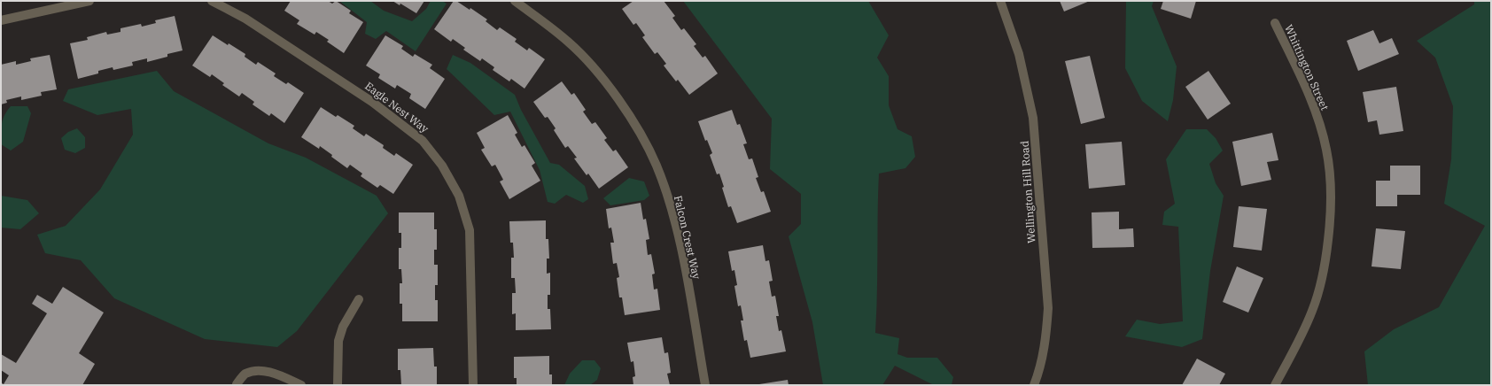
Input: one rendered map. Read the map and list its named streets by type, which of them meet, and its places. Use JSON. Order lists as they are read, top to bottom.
{
  "streets": {
    "street": [
      "Whittington Street",
      "Eagle Nest Way",
      "Wellington Hill Road",
      "Falcon Crest Way"
    ]
  }
}
